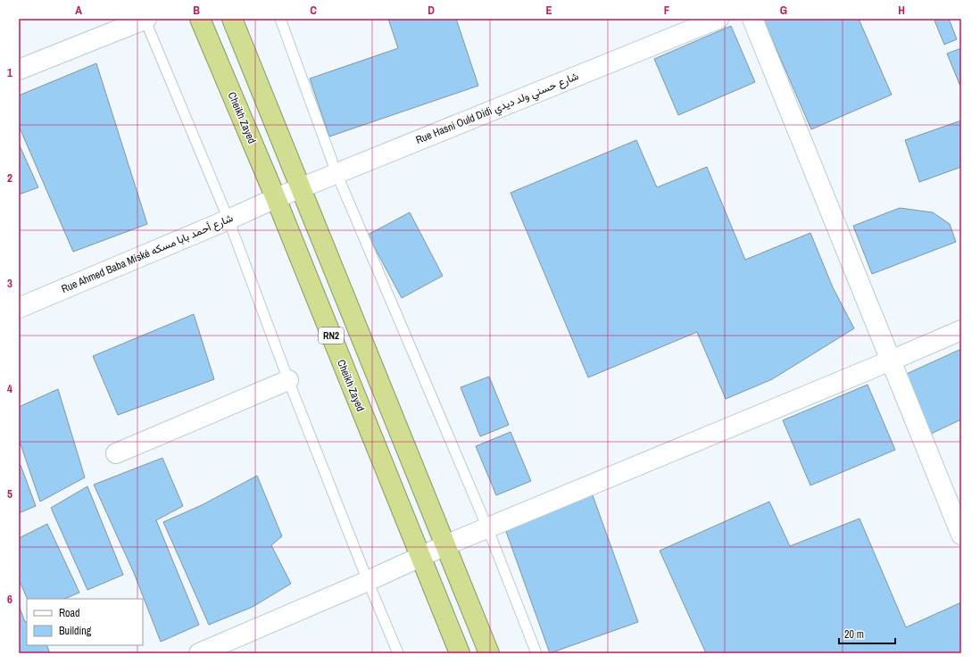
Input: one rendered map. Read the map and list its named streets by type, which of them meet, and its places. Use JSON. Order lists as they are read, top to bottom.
{
  "streets": {
    "highway": ["Cheikh Zayed", "RN2"],
    "street": ["Rue Hasni Ould Didi شارع حسني ولد ديدي", "Rue Ahmed Baba Miské شارع أحمد بابا مسكه"]
  },
  "crossings": [
    ["Rue Hasni Ould Didi شارع حسني ولد ديدي", "Cheikh Zayed"],
    ["Rue Hasni Ould Didi شارع حسني ولد ديدي", "Rue Ahmed Baba Miské شارع أحمد بابا مسكه"],
    ["Rue Hasni Ould Didi شارع حسني ولد ديدي", "RN2"],
    ["Cheikh Zayed", "Rue Ahmed Baba Miské شارع أحمد بابا مسكه"]
  ],
  "legend": ["Road", "Building"],
  "scale_bar": "20 m",
  "grid": {
    "columns": [
      "A",
      "B",
      "C",
      "D",
      "E",
      "F",
      "G",
      "H"
    ],
    "rows": [
      "1",
      "2",
      "3",
      "4",
      "5",
      "6"
    ]
  }
}
